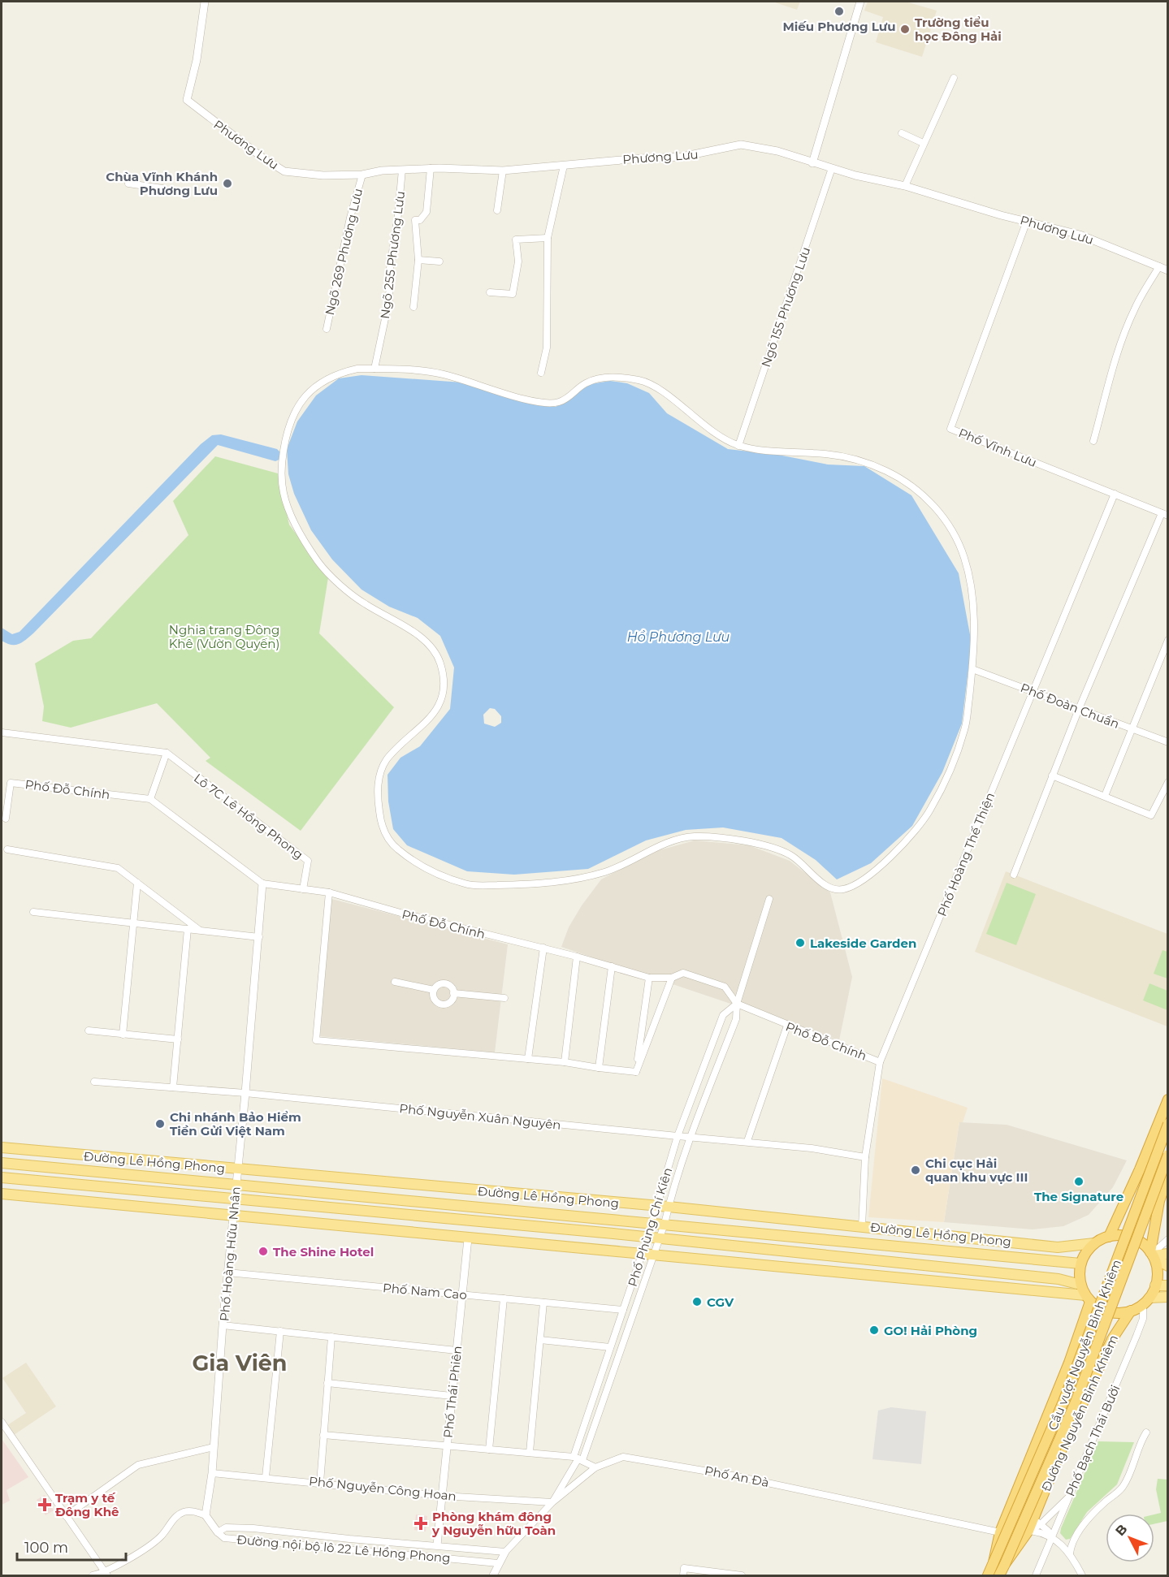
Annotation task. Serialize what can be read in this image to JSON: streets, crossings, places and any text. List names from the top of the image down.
{
  "streets": {
    "highway": ["Cầu vượt Nguyễn Bỉnh Khiêm", "Đường Nguyễn Bỉnh Khiêm"],
    "main road": ["Đường Lê Hồng Phong"],
    "street": [
      "Phương Lưu",
      "Ngõ 269 Phương Lưu",
      "Ngõ 255 Phương Lưu",
      "Ngõ 155 Phương Lưu",
      "Phố Vĩnh Lưu",
      "Phố Đoàn Chuẩn",
      "Phố Đỗ Chính",
      "Lô 7C Lê Hồng Phong",
      "Phố Hoàng Thế Thiện",
      "Phố Nguyễn Xuân Nguyên",
      "Phố Phùng Chí Kiên",
      "Phố Hoàng Hữu Nhân",
      "Phố Nam Cao",
      "Phố Thái Phiên",
      "Phố Bạch Thái Bưởi",
      "Phố An Đà",
      "Phố Nguyễn Công Hoan",
      "Đường nội bộ lô 22 Lê Hồng Phong"
    ]
  },
  "crossings": [
    ["Phương Lưu", "Ngõ 269 Phương Lưu"],
    ["Phương Lưu", "Ngõ 255 Phương Lưu"],
    ["Phương Lưu", "Ngõ 155 Phương Lưu"],
    ["Phương Lưu", "Phố Vĩnh Lưu"],
    ["Phố Vĩnh Lưu", "Phố Hoàng Thế Thiện"],
    ["Phố Đoàn Chuẩn", "Phố Hoàng Thế Thiện"],
    ["Phố Đỗ Chính", "Lô 7C Lê Hồng Phong"],
    ["Phố Đỗ Chính", "Phố Hoàng Thế Thiện"],
    ["Phố Đỗ Chính", "Phố Phùng Chí Kiên"],
    ["Phố Đỗ Chính", "Phố Hoàng Hữu Nhân"],
    ["Phố Hoàng Thế Thiện", "Phố Nguyễn Xuân Nguyên"],
    ["Phố Hoàng Thế Thiện", "Đường Lê Hồng Phong"],
    ["Phố Nguyễn Xuân Nguyên", "Phố Phùng Chí Kiên"],
    ["Phố Nguyễn Xuân Nguyên", "Phố Hoàng Hữu Nhân"],
    ["Đường Lê Hồng Phong", "Phố Phùng Chí Kiên"],
    ["Đường Lê Hồng Phong", "Phố Hoàng Hữu Nhân"],
    ["Đường Lê Hồng Phong", "Đường Nguyễn Bỉnh Khiêm"],
    ["Đường Lê Hồng Phong", "Phố Bạch Thái Bưởi"],
    ["Phố Phùng Chí Kiên", "Phố Nam Cao"],
    ["Phố Hoàng Hữu Nhân", "Phố Nam Cao"],
    ["Phố Hoàng Hữu Nhân", "Phố Nguyễn Công Hoan"],
    ["Phố Nam Cao", "Phố Thái Phiên"],
    ["Cầu vượt Nguyễn Bỉnh Khiêm", "Đường Nguyễn Bỉnh Khiêm"],
    ["Phố Thái Phiên", "Phố Nguyễn Công Hoan"],
    ["Phố Thái Phiên", "Đường nội bộ lô 22 Lê Hồng Phong"],
    ["Đường Nguyễn Bỉnh Khiêm", "Phố Bạch Thái Bưởi"],
    ["Phố An Đà", "Phố Nguyễn Công Hoan"],
    ["Phố An Đà", "Đường nội bộ lô 22 Lê Hồng Phong"]
  ],
  "districts": ["Gia Viên"],
  "water": ["Hồ Phương Lưu"],
  "parks": ["Nghia trang Đông Khê (Vườn Quyến)"],
  "places": {
    "other": [
      "Miếu Phương Lưu",
      "Trường tiểu học Đông Hải",
      "Chùa Vĩnh Khánh Phương Lưu",
      "Lakeside Garden",
      "Chi nhánh Bảo Hiểm Tiền Gửi Việt Nam",
      "Chi cục Hải quan khu vực III",
      "The Signature",
      "The Shine Hotel",
      "CGV",
      "GO! Hải Phòng"
    ],
    "health": ["Trạm y tế Đông Khê", "Phòng khám đông y Nguyễn hữu Toàn"]
  },
  "scale_bar": "100 m",
  "north": "top left"
}
